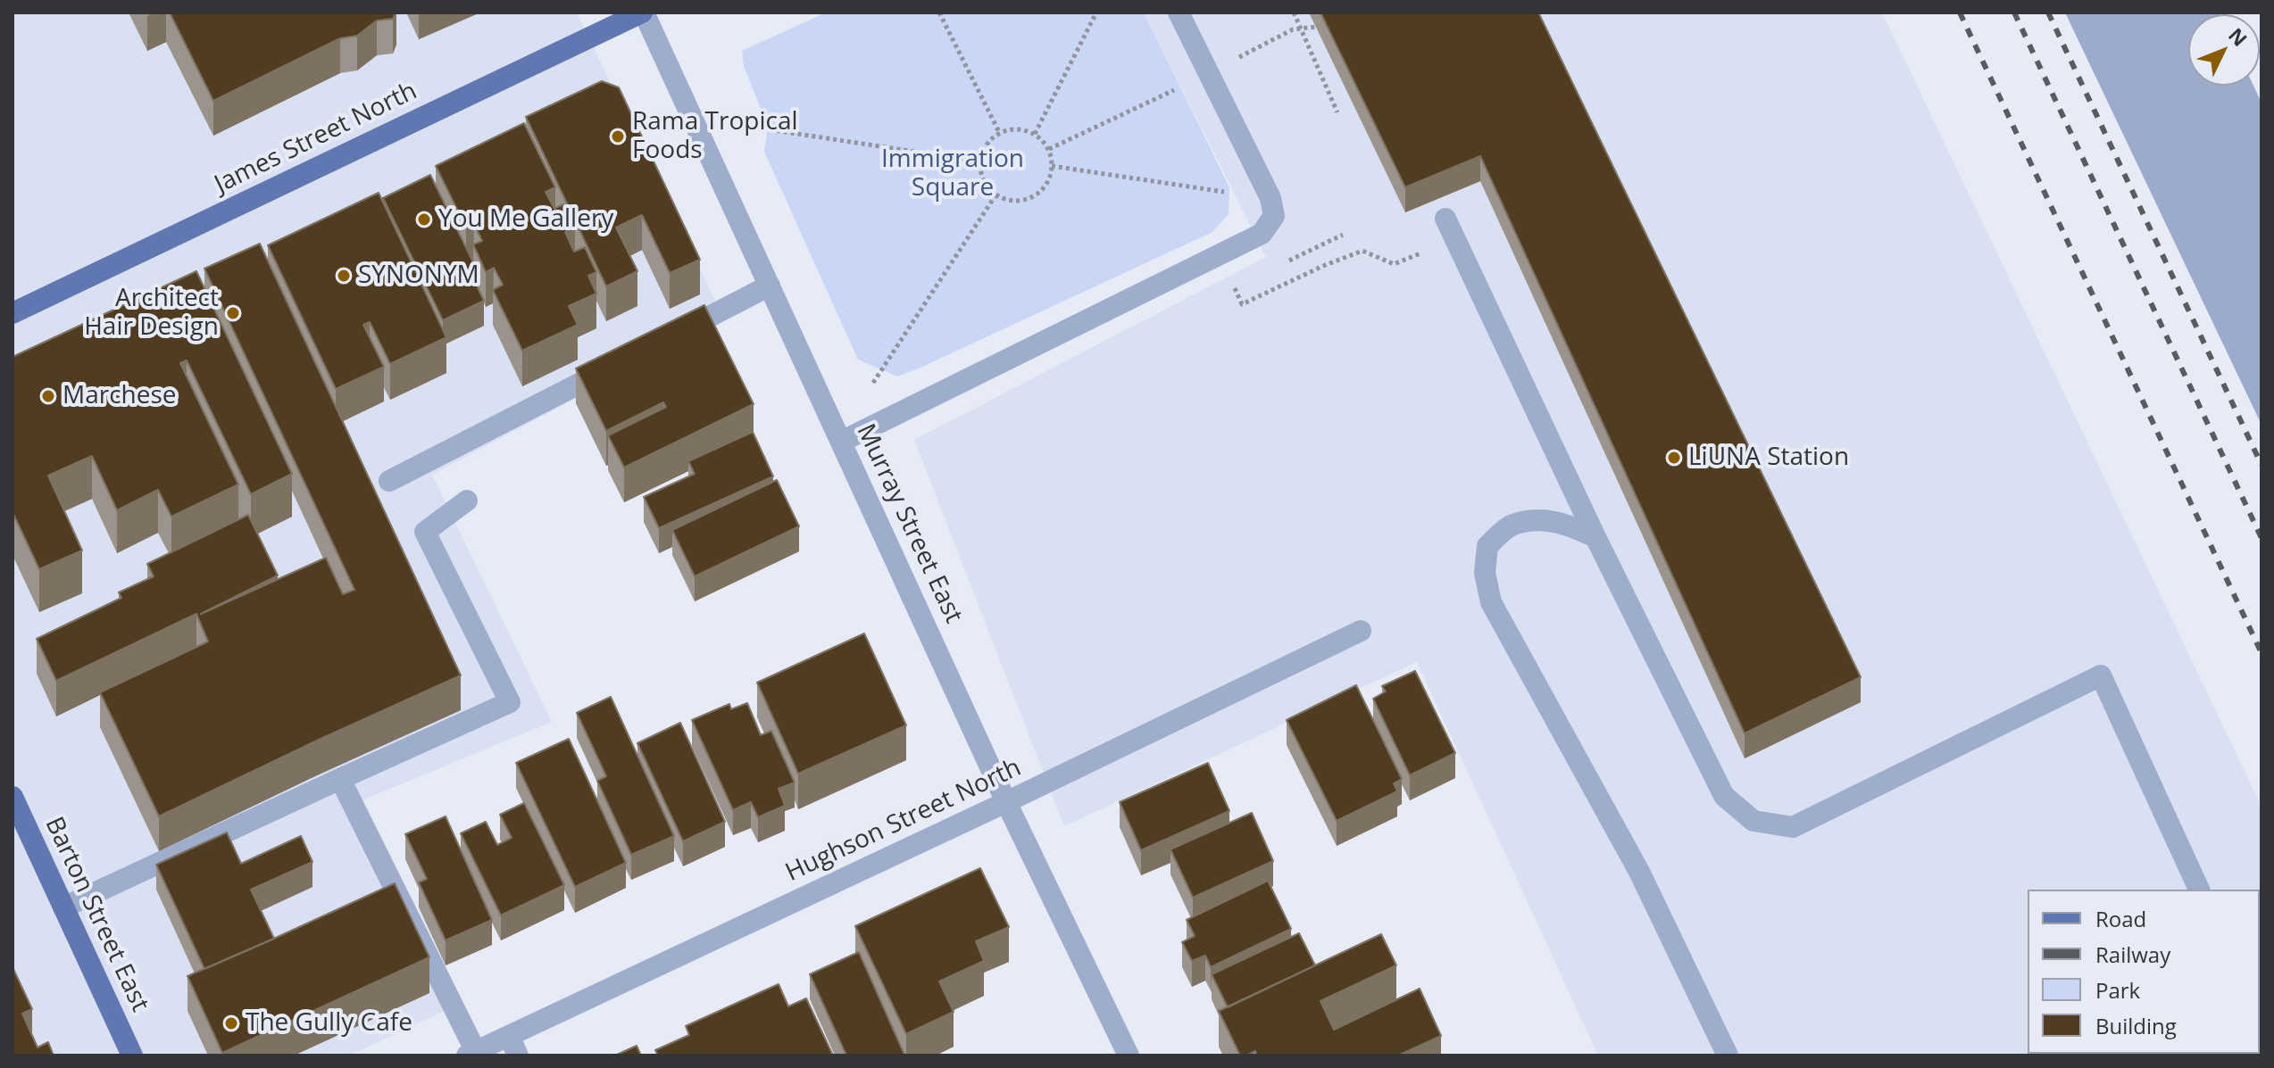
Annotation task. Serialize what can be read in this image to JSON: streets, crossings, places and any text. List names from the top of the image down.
{
  "streets": {
    "main road": ["James Street North", "Barton Street East"],
    "street": ["Murray Street East", "Hughson Street North"]
  },
  "crossings": [
    ["James Street North", "Murray Street East"],
    ["Murray Street East", "Hughson Street North"]
  ],
  "parks": ["Immigration Square"],
  "places": [
    "Rama Tropical Foods",
    "You Me Gallery",
    "SYNONYM",
    "Architect Hair Design",
    "Marchese",
    "LiUNA Station",
    "The Gully Cafe"
  ],
  "legend": [
    "Road",
    "Railway",
    "Park",
    "Building"
  ],
  "north": "top right"
}
